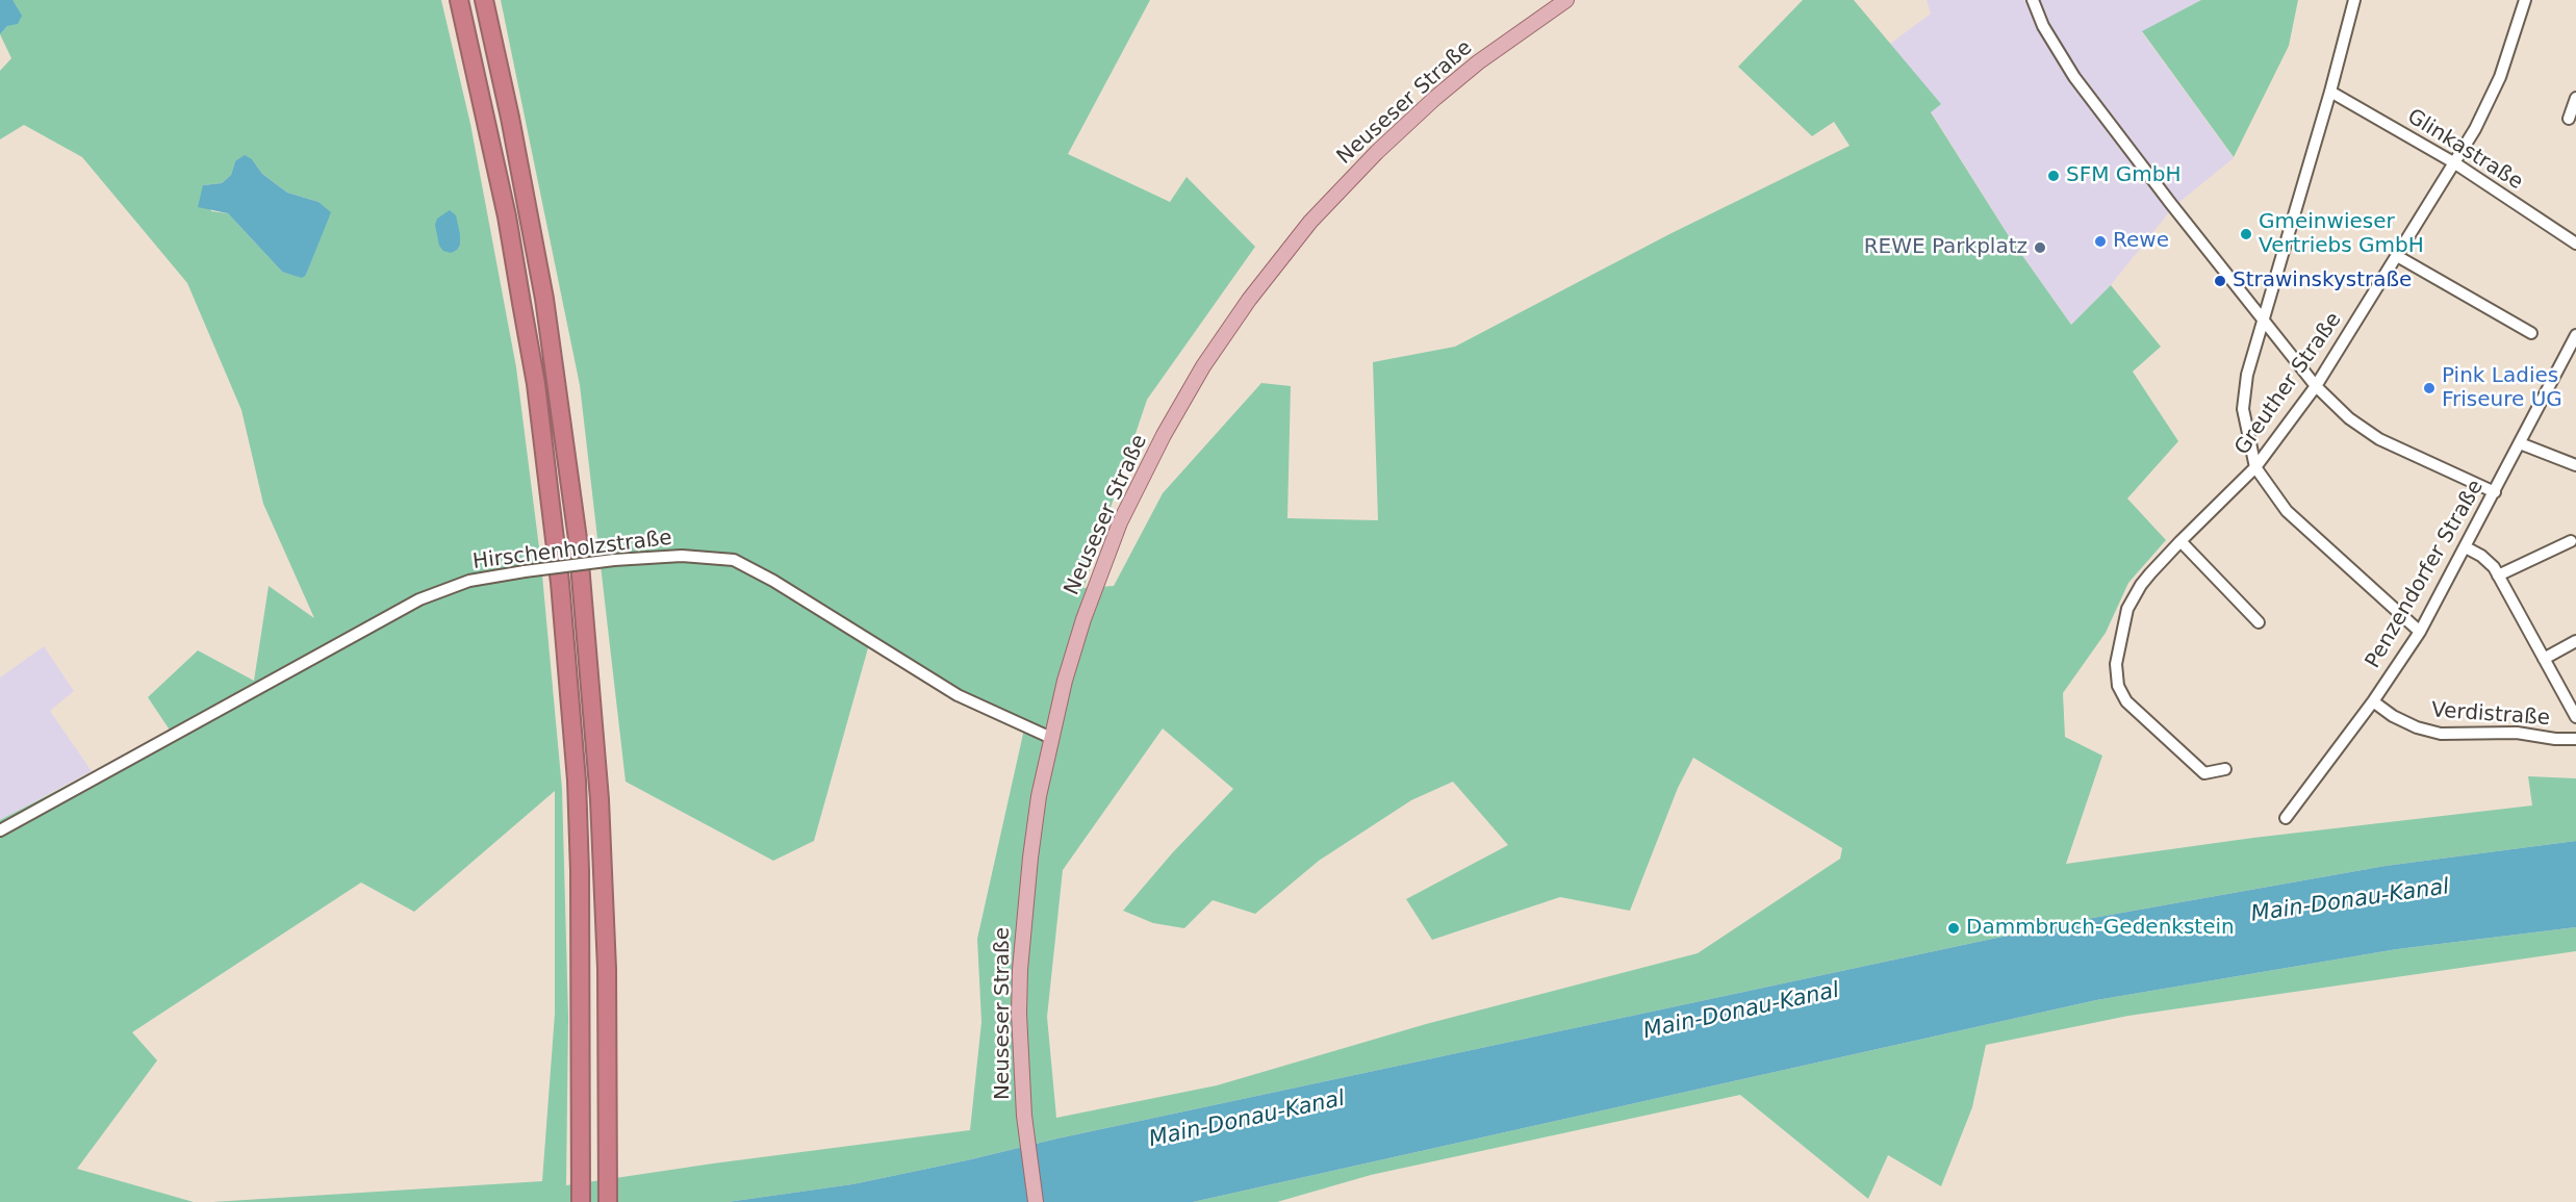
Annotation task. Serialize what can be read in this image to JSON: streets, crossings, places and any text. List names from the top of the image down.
{
  "streets": {
    "main road": ["Neuseser Straße"],
    "street": [
      "Glinkastraße",
      "Greuther Straße",
      "Hirschenholzstraße",
      "Penzendorfer Straße",
      "Verdistraße"
    ]
  },
  "crossings": [
    ["Neuseser Straße", "Hirschenholzstraße"],
    ["Glinkastraße", "Greuther Straße"],
    ["Penzendorfer Straße", "Verdistraße"]
  ],
  "water": ["Main-Donau-Kanal"],
  "places": [
    "SFM GmbH",
    "Gmeinwieser Vertriebs GmbH",
    "Rewe",
    "REWE Parkplatz",
    "Strawinskystraße",
    "Pink Ladies Friseure UG",
    "Dammbruch-Gedenkstein"
  ]
}
